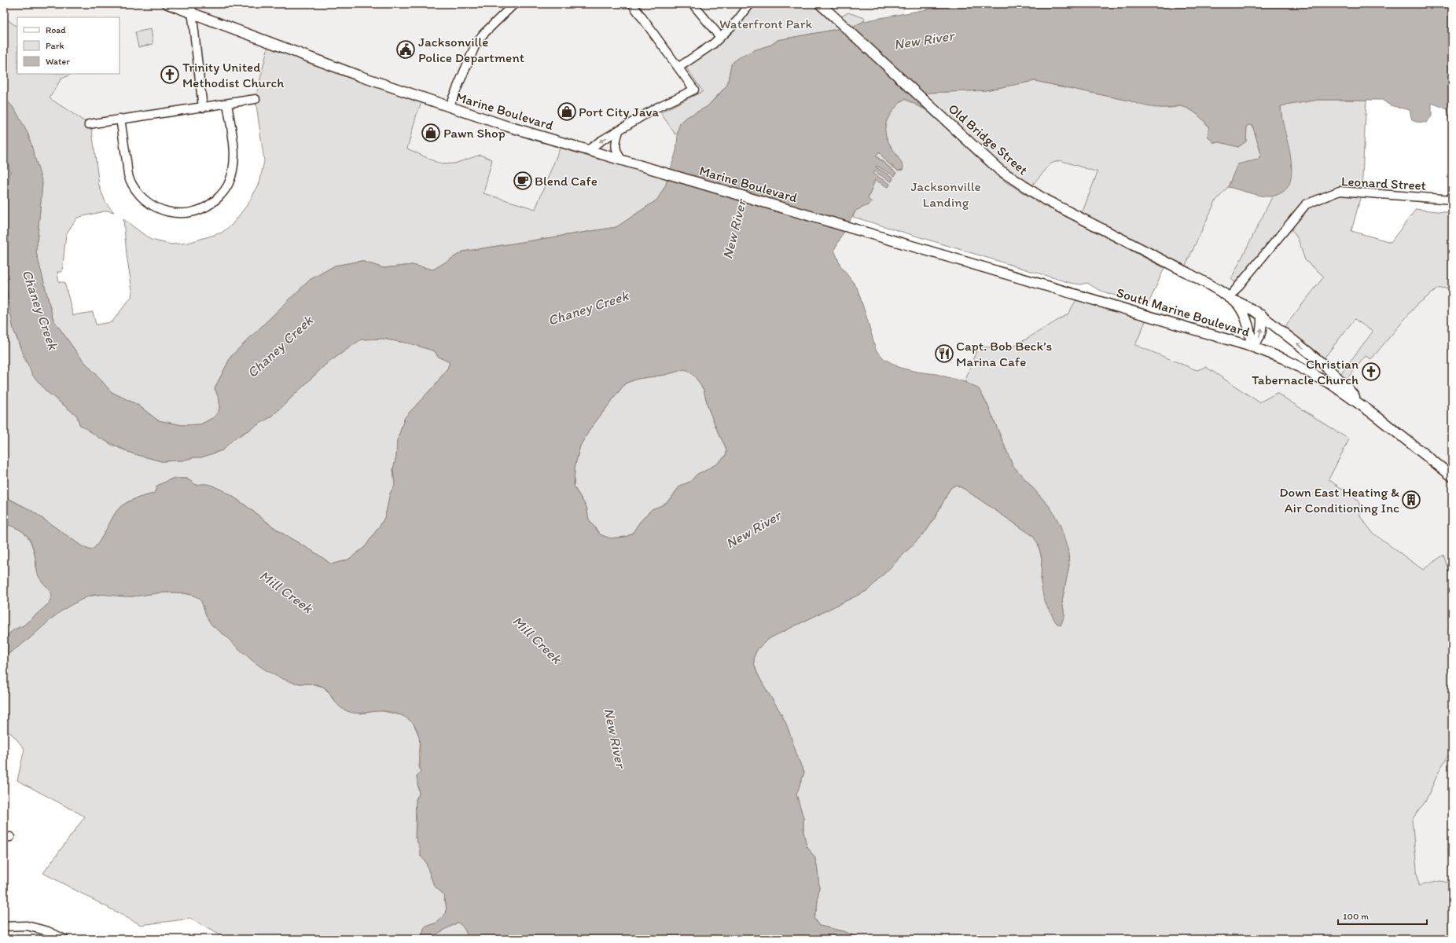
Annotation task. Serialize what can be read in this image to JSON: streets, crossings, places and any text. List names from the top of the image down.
{
  "streets": {
    "main road": ["Marine Boulevard", "Old Bridge Street", "South Marine Boulevard"],
    "street": ["Leonard Street"]
  },
  "crossings": [
    ["Marine Boulevard", "South Marine Boulevard"],
    ["Old Bridge Street", "Leonard Street"],
    ["Old Bridge Street", "South Marine Boulevard"]
  ],
  "water": ["New River", "Chaney Creek", "Mill Creek"],
  "parks": ["Waterfront Park", "Jacksonville Landing"],
  "places": {
    "public building": ["Jacksonville Police Department"],
    "church": ["Trinity United Methodist Church", "Christian Tabernacle Church"],
    "shop": ["Port City Java", "Pawn Shop"],
    "cafe": ["Blend Cafe"],
    "restaurant": ["Capt. Bob Beck’s Marina Cafe"],
    "building": ["Down East Heating & Air Conditioning Inc"]
  },
  "legend": ["Road", "Park", "Water"],
  "scale_bar": "100 m"
}
